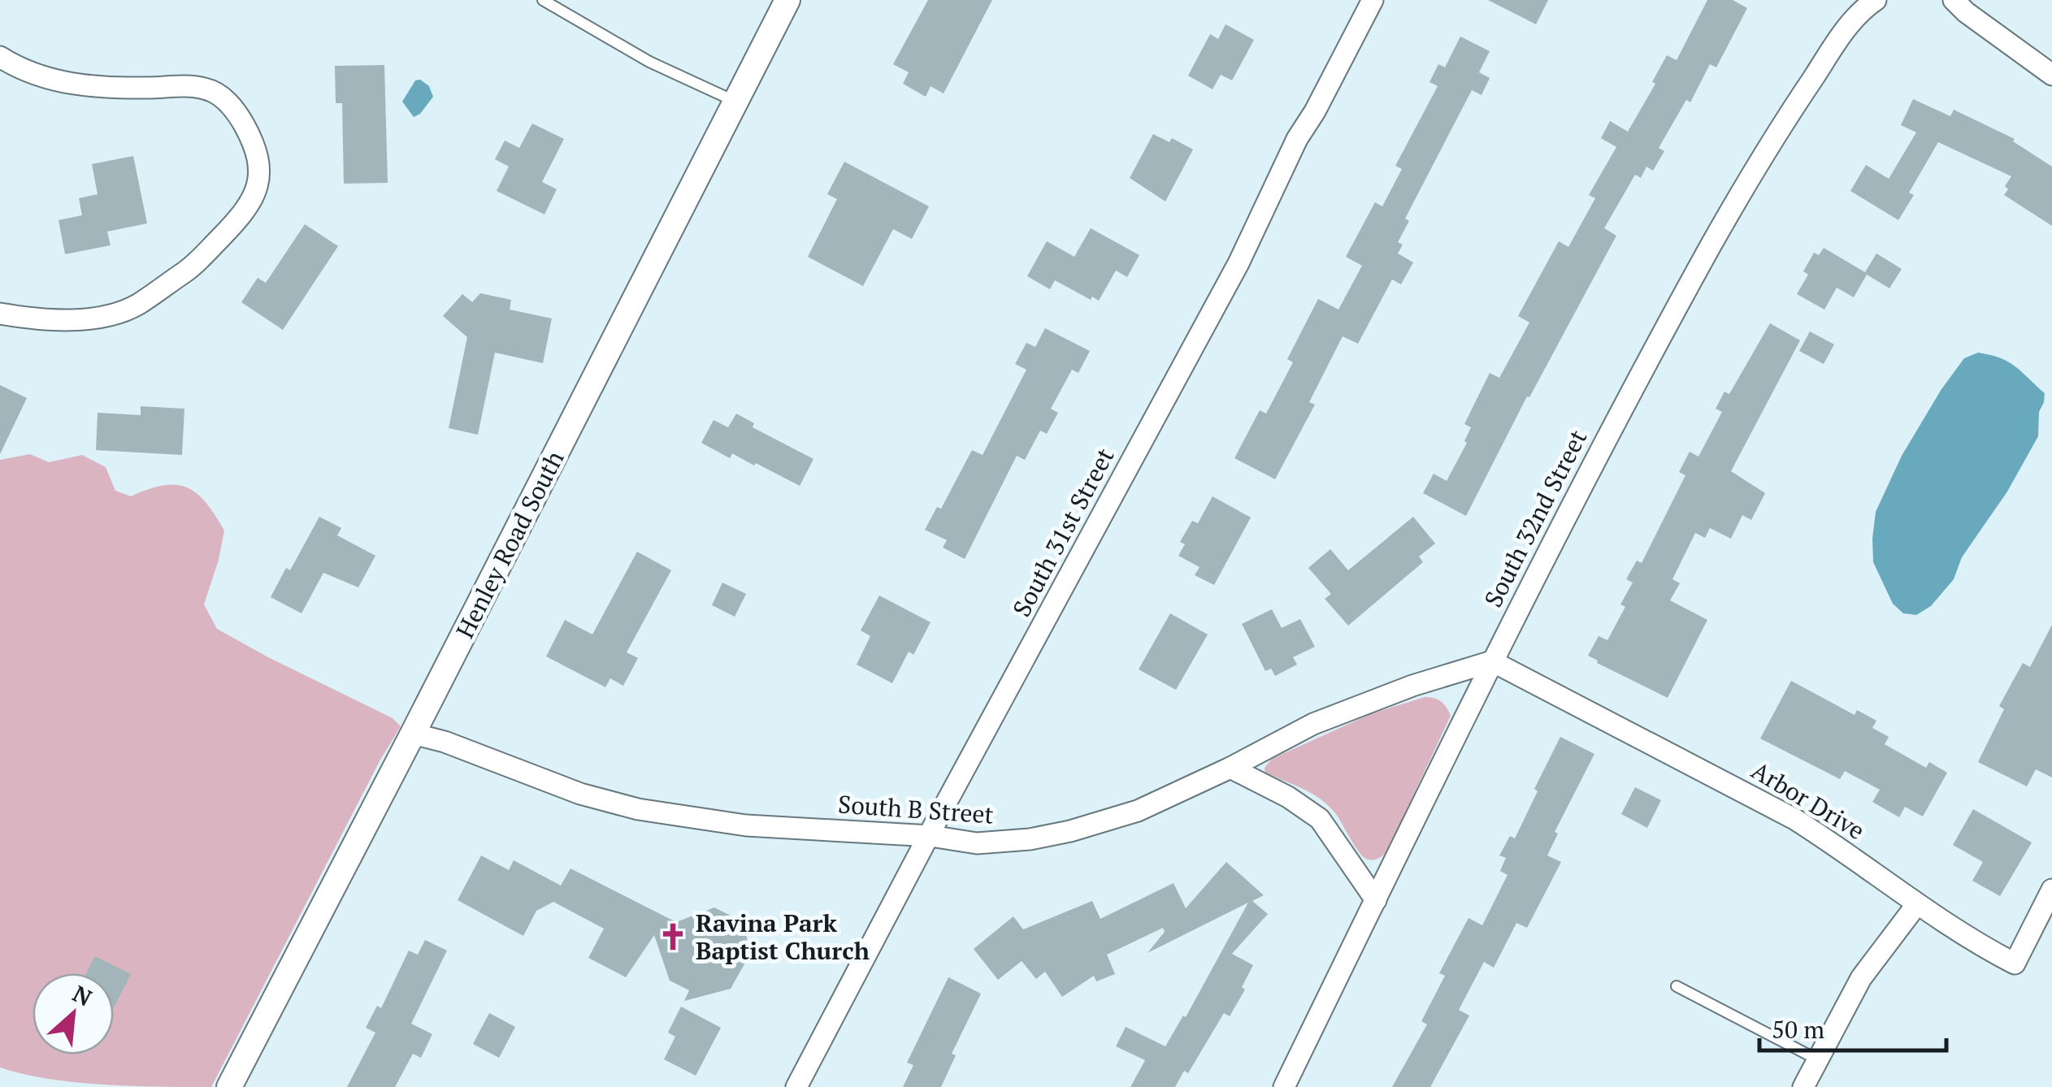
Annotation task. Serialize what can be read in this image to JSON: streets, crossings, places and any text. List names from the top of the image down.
{
  "streets": {
    "street": [
      "South 32nd Street",
      "South 31st Street",
      "Henley Road South",
      "Arbor Drive",
      "South B Street"
    ]
  },
  "crossings": [
    ["South 32nd Street", "Arbor Drive"],
    ["South 32nd Street", "South B Street"],
    ["South 31st Street", "South B Street"],
    ["Henley Road South", "South B Street"],
    ["Arbor Drive", "South B Street"]
  ],
  "places": {
    "church": ["Ravina Park Baptist Church"]
  },
  "scale_bar": "50 m",
  "north": "top right"
}
